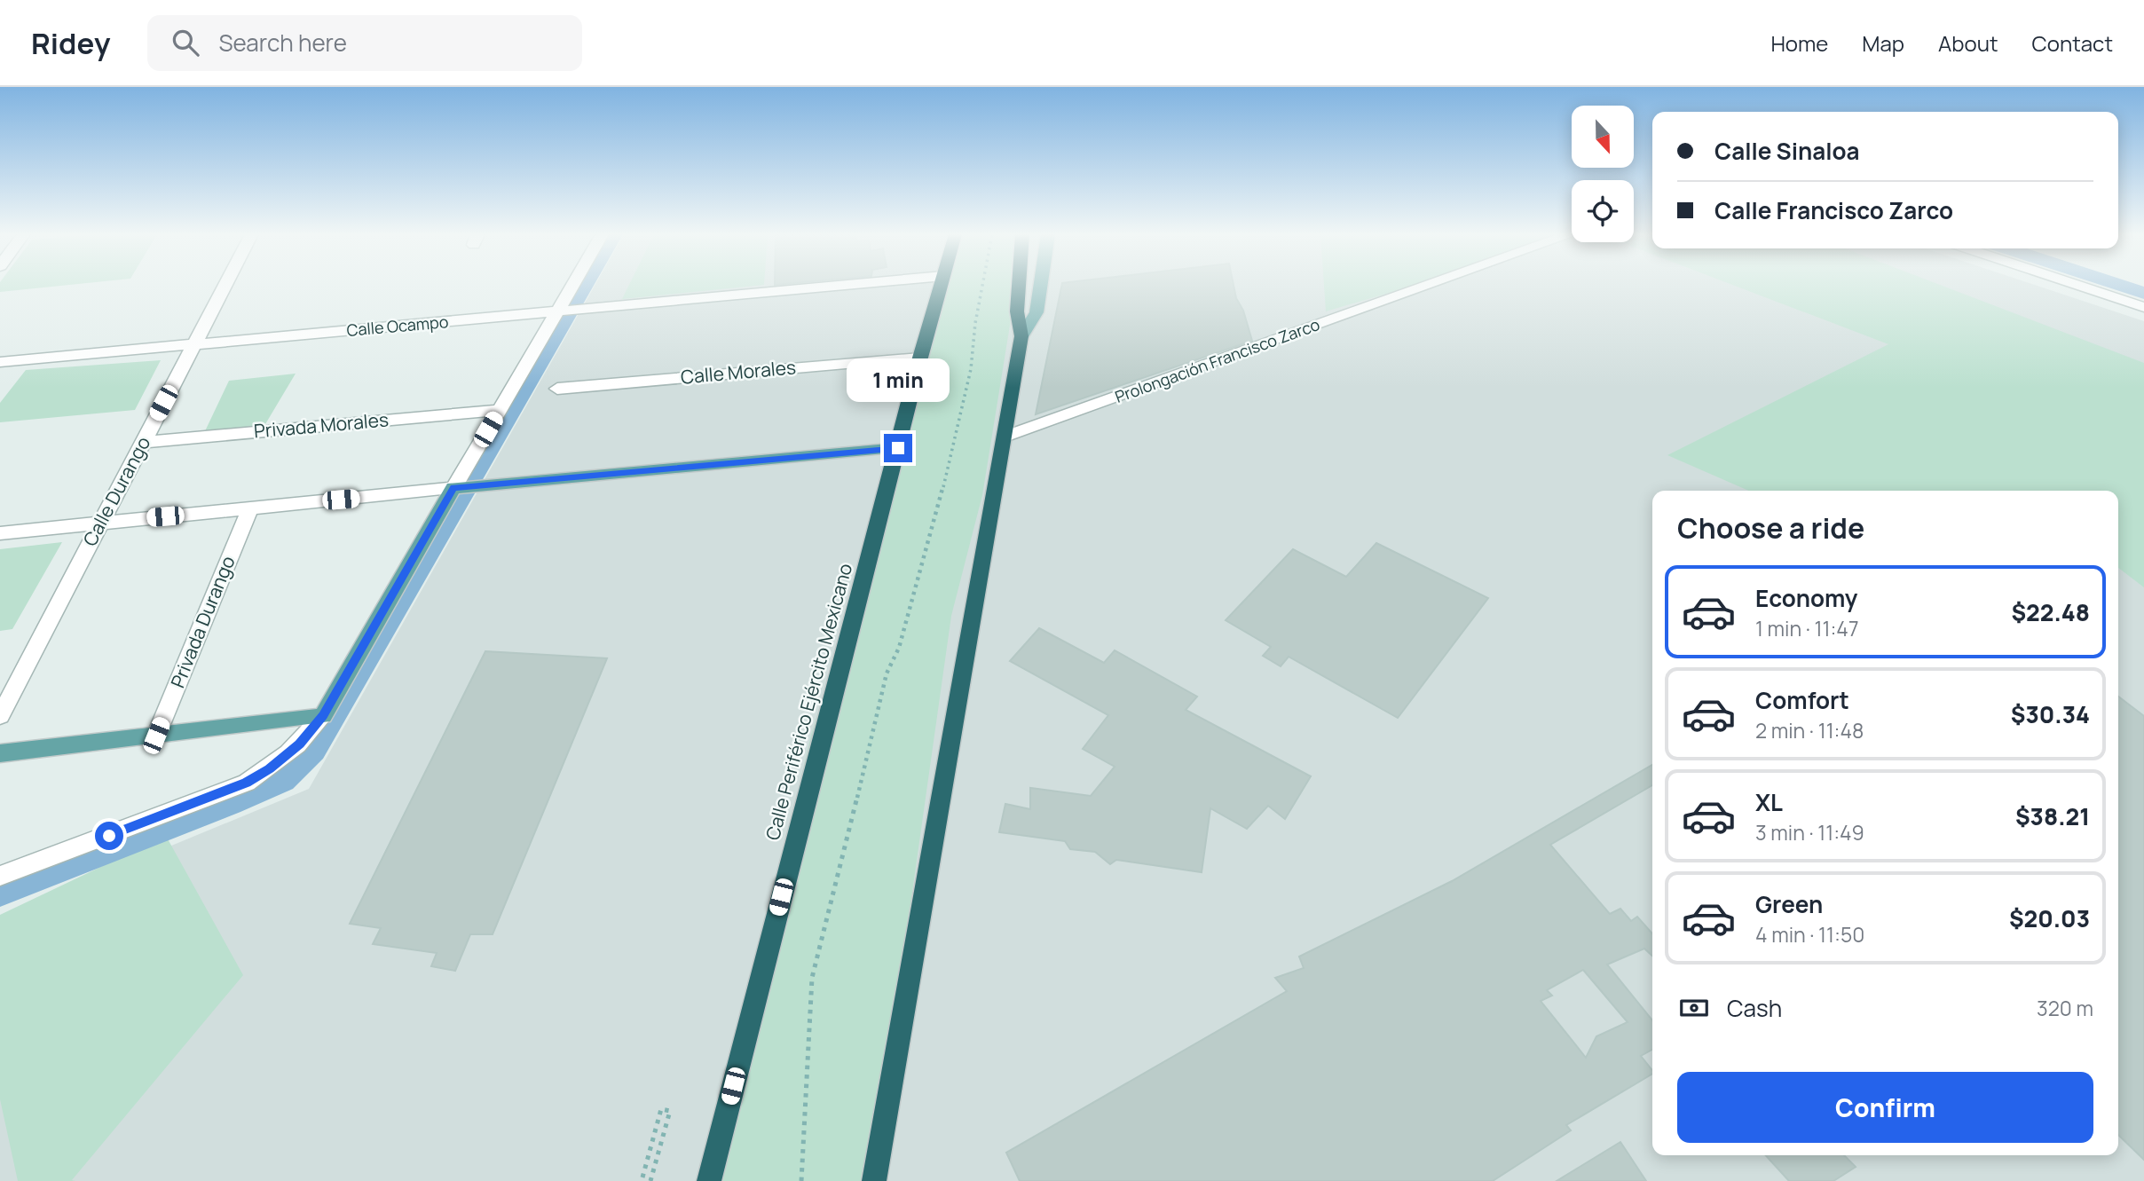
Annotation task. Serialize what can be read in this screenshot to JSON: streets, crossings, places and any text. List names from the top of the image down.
{
  "streets": {
    "highway": ["Calle Periférico Ejército Mexicano"],
    "street": [
      "Calle Ocampo",
      "Prolongación Francisco Zarco",
      "Calle Morales",
      "Privada Morales",
      "Calle Durango",
      "Privada Durango"
    ]
  },
  "crossings": [
    ["Calle Ocampo", "Calle Durango"],
    ["Calle Morales", "Calle Periférico Ejército Mexicano"],
    ["Privada Morales", "Calle Durango"]
  ],
  "north": "bottom",
  "page": {
    "header": "Ridey",
    "search": "Search here",
    "nav": [
      "Home",
      "Map",
      "About",
      "Contact"
    ],
    "banner": ["Calle Sinaloa", "Calle Francisco Zarco"],
    "bubble": "1 min",
    "heading": "Choose a ride",
    "list": [
      {
        "name": "Economy",
        "note": "1 min · 11:47",
        "value": "$22.48"
      },
      {
        "name": "Comfort",
        "note": "2 min · 11:48",
        "value": "$30.34"
      },
      {
        "name": "XL",
        "note": "3 min · 11:49",
        "value": "$38.21"
      },
      {
        "name": "Green",
        "note": "4 min · 11:50",
        "value": "$20.03"
      }
    ],
    "pay": ["Cash", "320 m"],
    "buttons": "Confirm"
  }
}
